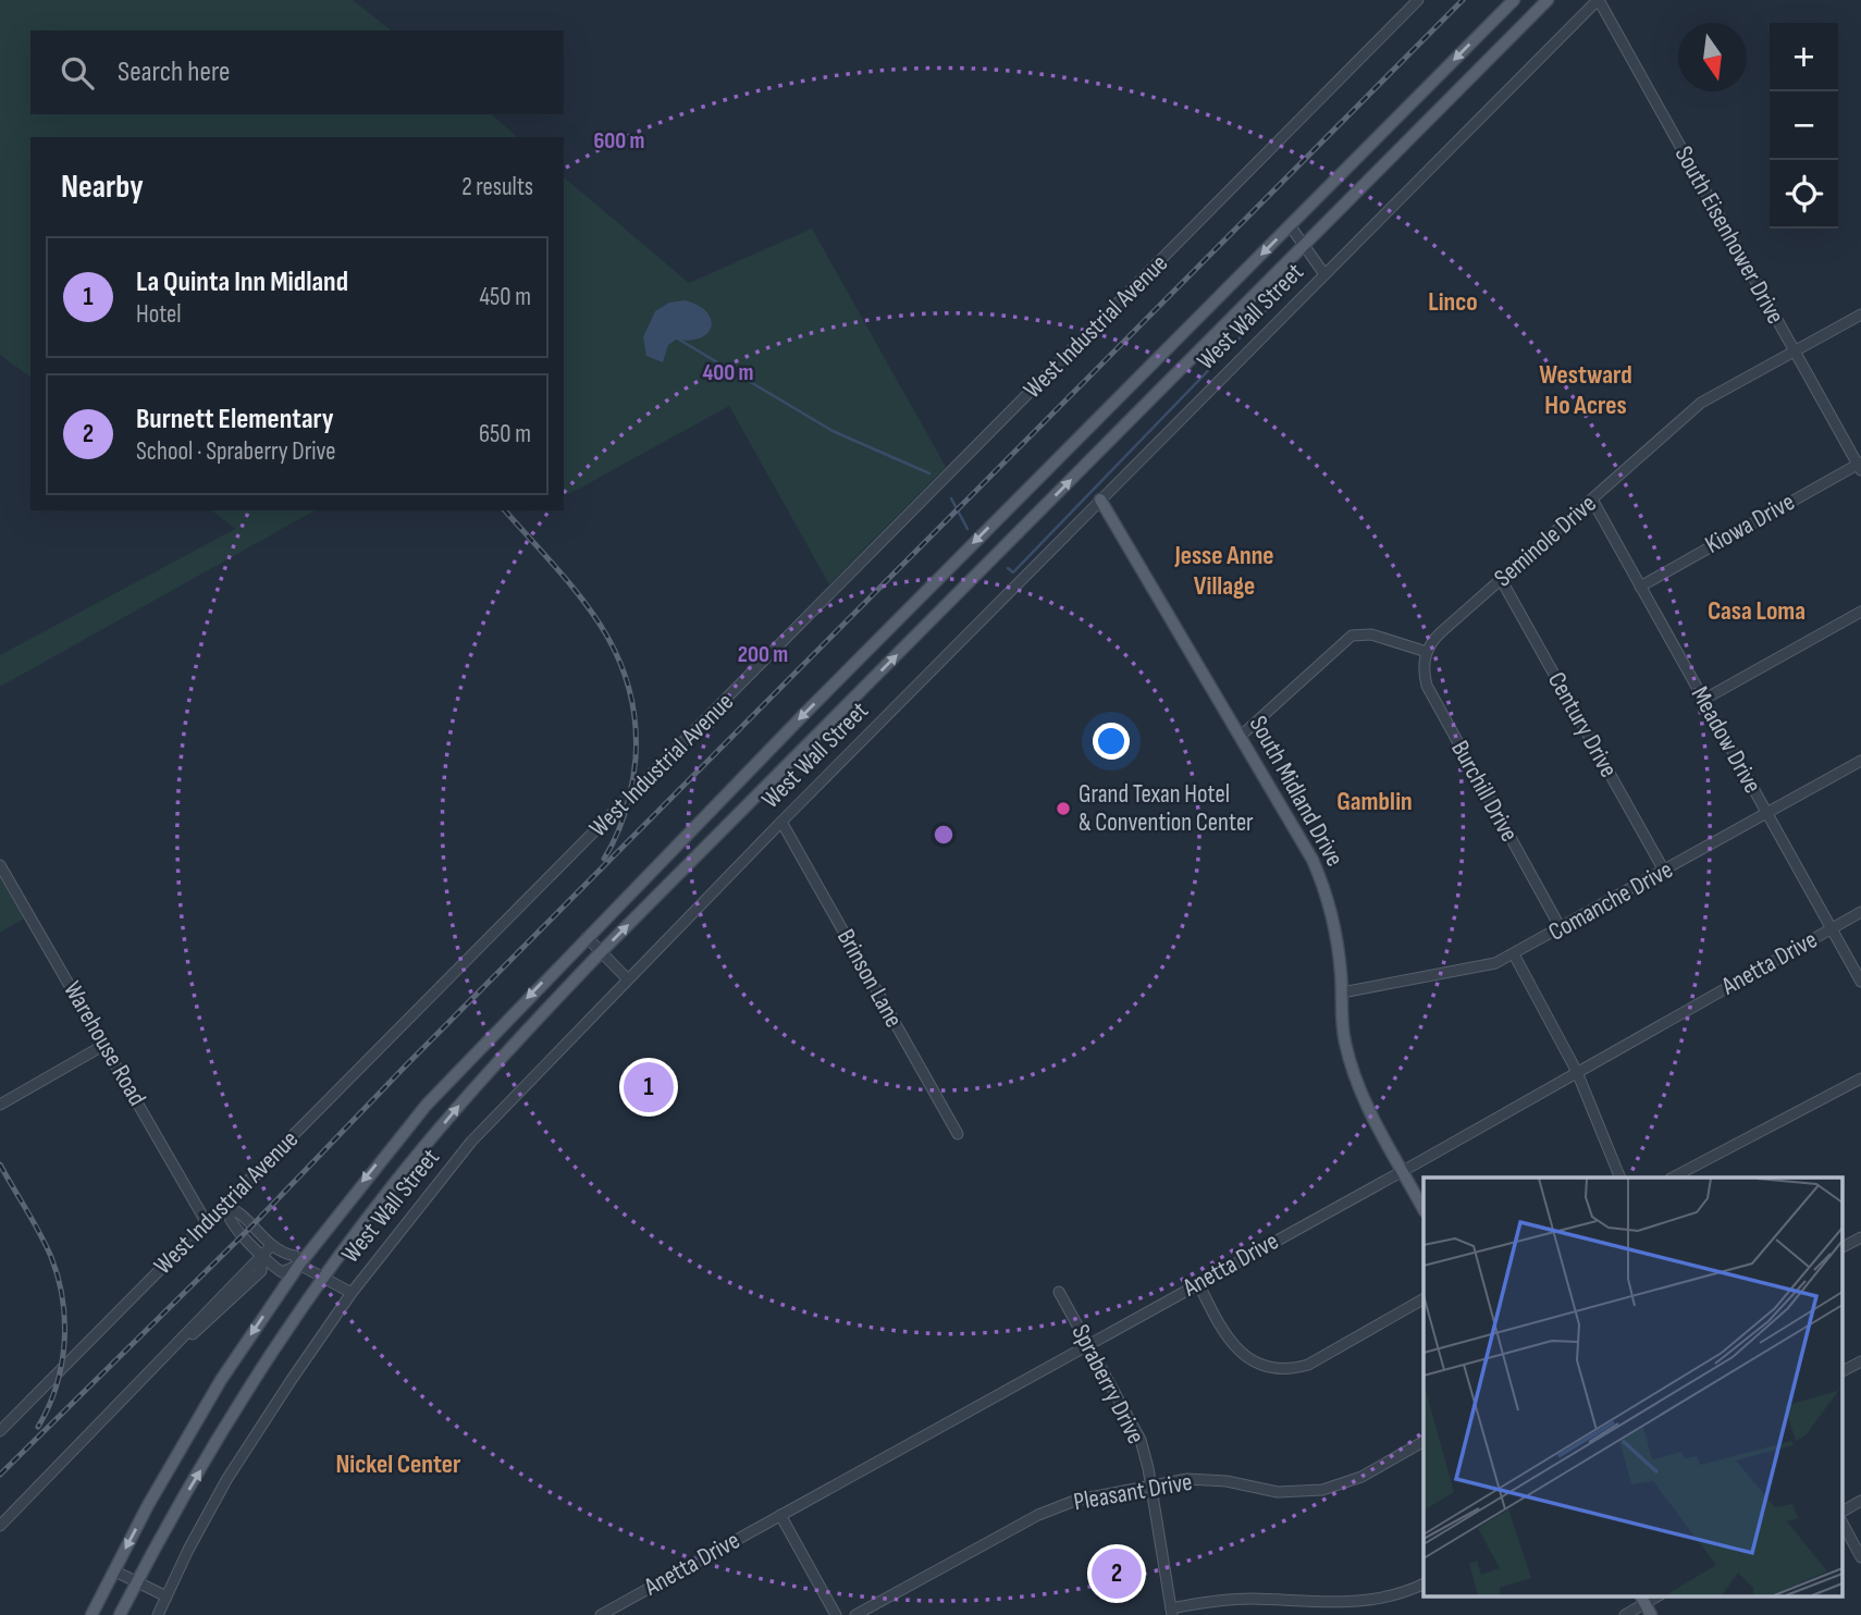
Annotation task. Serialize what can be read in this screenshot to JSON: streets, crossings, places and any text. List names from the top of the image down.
{
  "streets": {
    "main road": ["West Wall Street", "South Midland Drive"],
    "street": [
      "South Eisenhower Drive",
      "West Industrial Avenue",
      "Kiowa Drive",
      "Seminole Drive",
      "Century Drive",
      "Meadow Drive",
      "Burchill Drive",
      "Comanche Drive",
      "Anetta Drive",
      "Brinson Lane",
      "Warehouse Road",
      "Spraberry Drive",
      "Pleasant Drive"
    ]
  },
  "crossings": [
    ["South Eisenhower Drive", "West Wall Street"],
    ["South Eisenhower Drive", "Kiowa Drive"],
    ["South Eisenhower Drive", "Seminole Drive"],
    ["West Wall Street", "South Midland Drive"],
    ["West Wall Street", "Brinson Lane"],
    ["West Industrial Avenue", "Warehouse Road"],
    ["Kiowa Drive", "Meadow Drive"],
    ["Seminole Drive", "Century Drive"],
    ["Seminole Drive", "Meadow Drive"],
    ["Seminole Drive", "Burchill Drive"],
    ["Century Drive", "Comanche Drive"],
    ["Meadow Drive", "Comanche Drive"],
    ["Meadow Drive", "Anetta Drive"],
    ["South Midland Drive", "Comanche Drive"],
    ["South Midland Drive", "Anetta Drive"],
    ["Burchill Drive", "Comanche Drive"],
    ["Anetta Drive", "Spraberry Drive"],
    ["Spraberry Drive", "Pleasant Drive"]
  ],
  "districts": [
    "Linco",
    "Westward Ho Acres",
    "Jesse Anne Village",
    "Casa Loma",
    "Gamblin",
    "Nickel Center"
  ],
  "places": ["Grand Texan Hotel & Convention Center"],
  "north": "bottom",
  "page": {
    "map_buttons": ["+", "−"],
    "search": "Search here",
    "heading": ["Nearby", "2 results"],
    "list": [
      {
        "mark": "1",
        "name": "La Quinta Inn Midland",
        "note": "Hotel",
        "value": "450 m"
      },
      {
        "mark": "2",
        "name": "Burnett Elementary",
        "note": "School · Spraberry Drive",
        "value": "650 m"
      }
    ],
    "pins": ["1", "2"]
  },
  "rings": ["600 m", "400 m", "200 m"]
}
